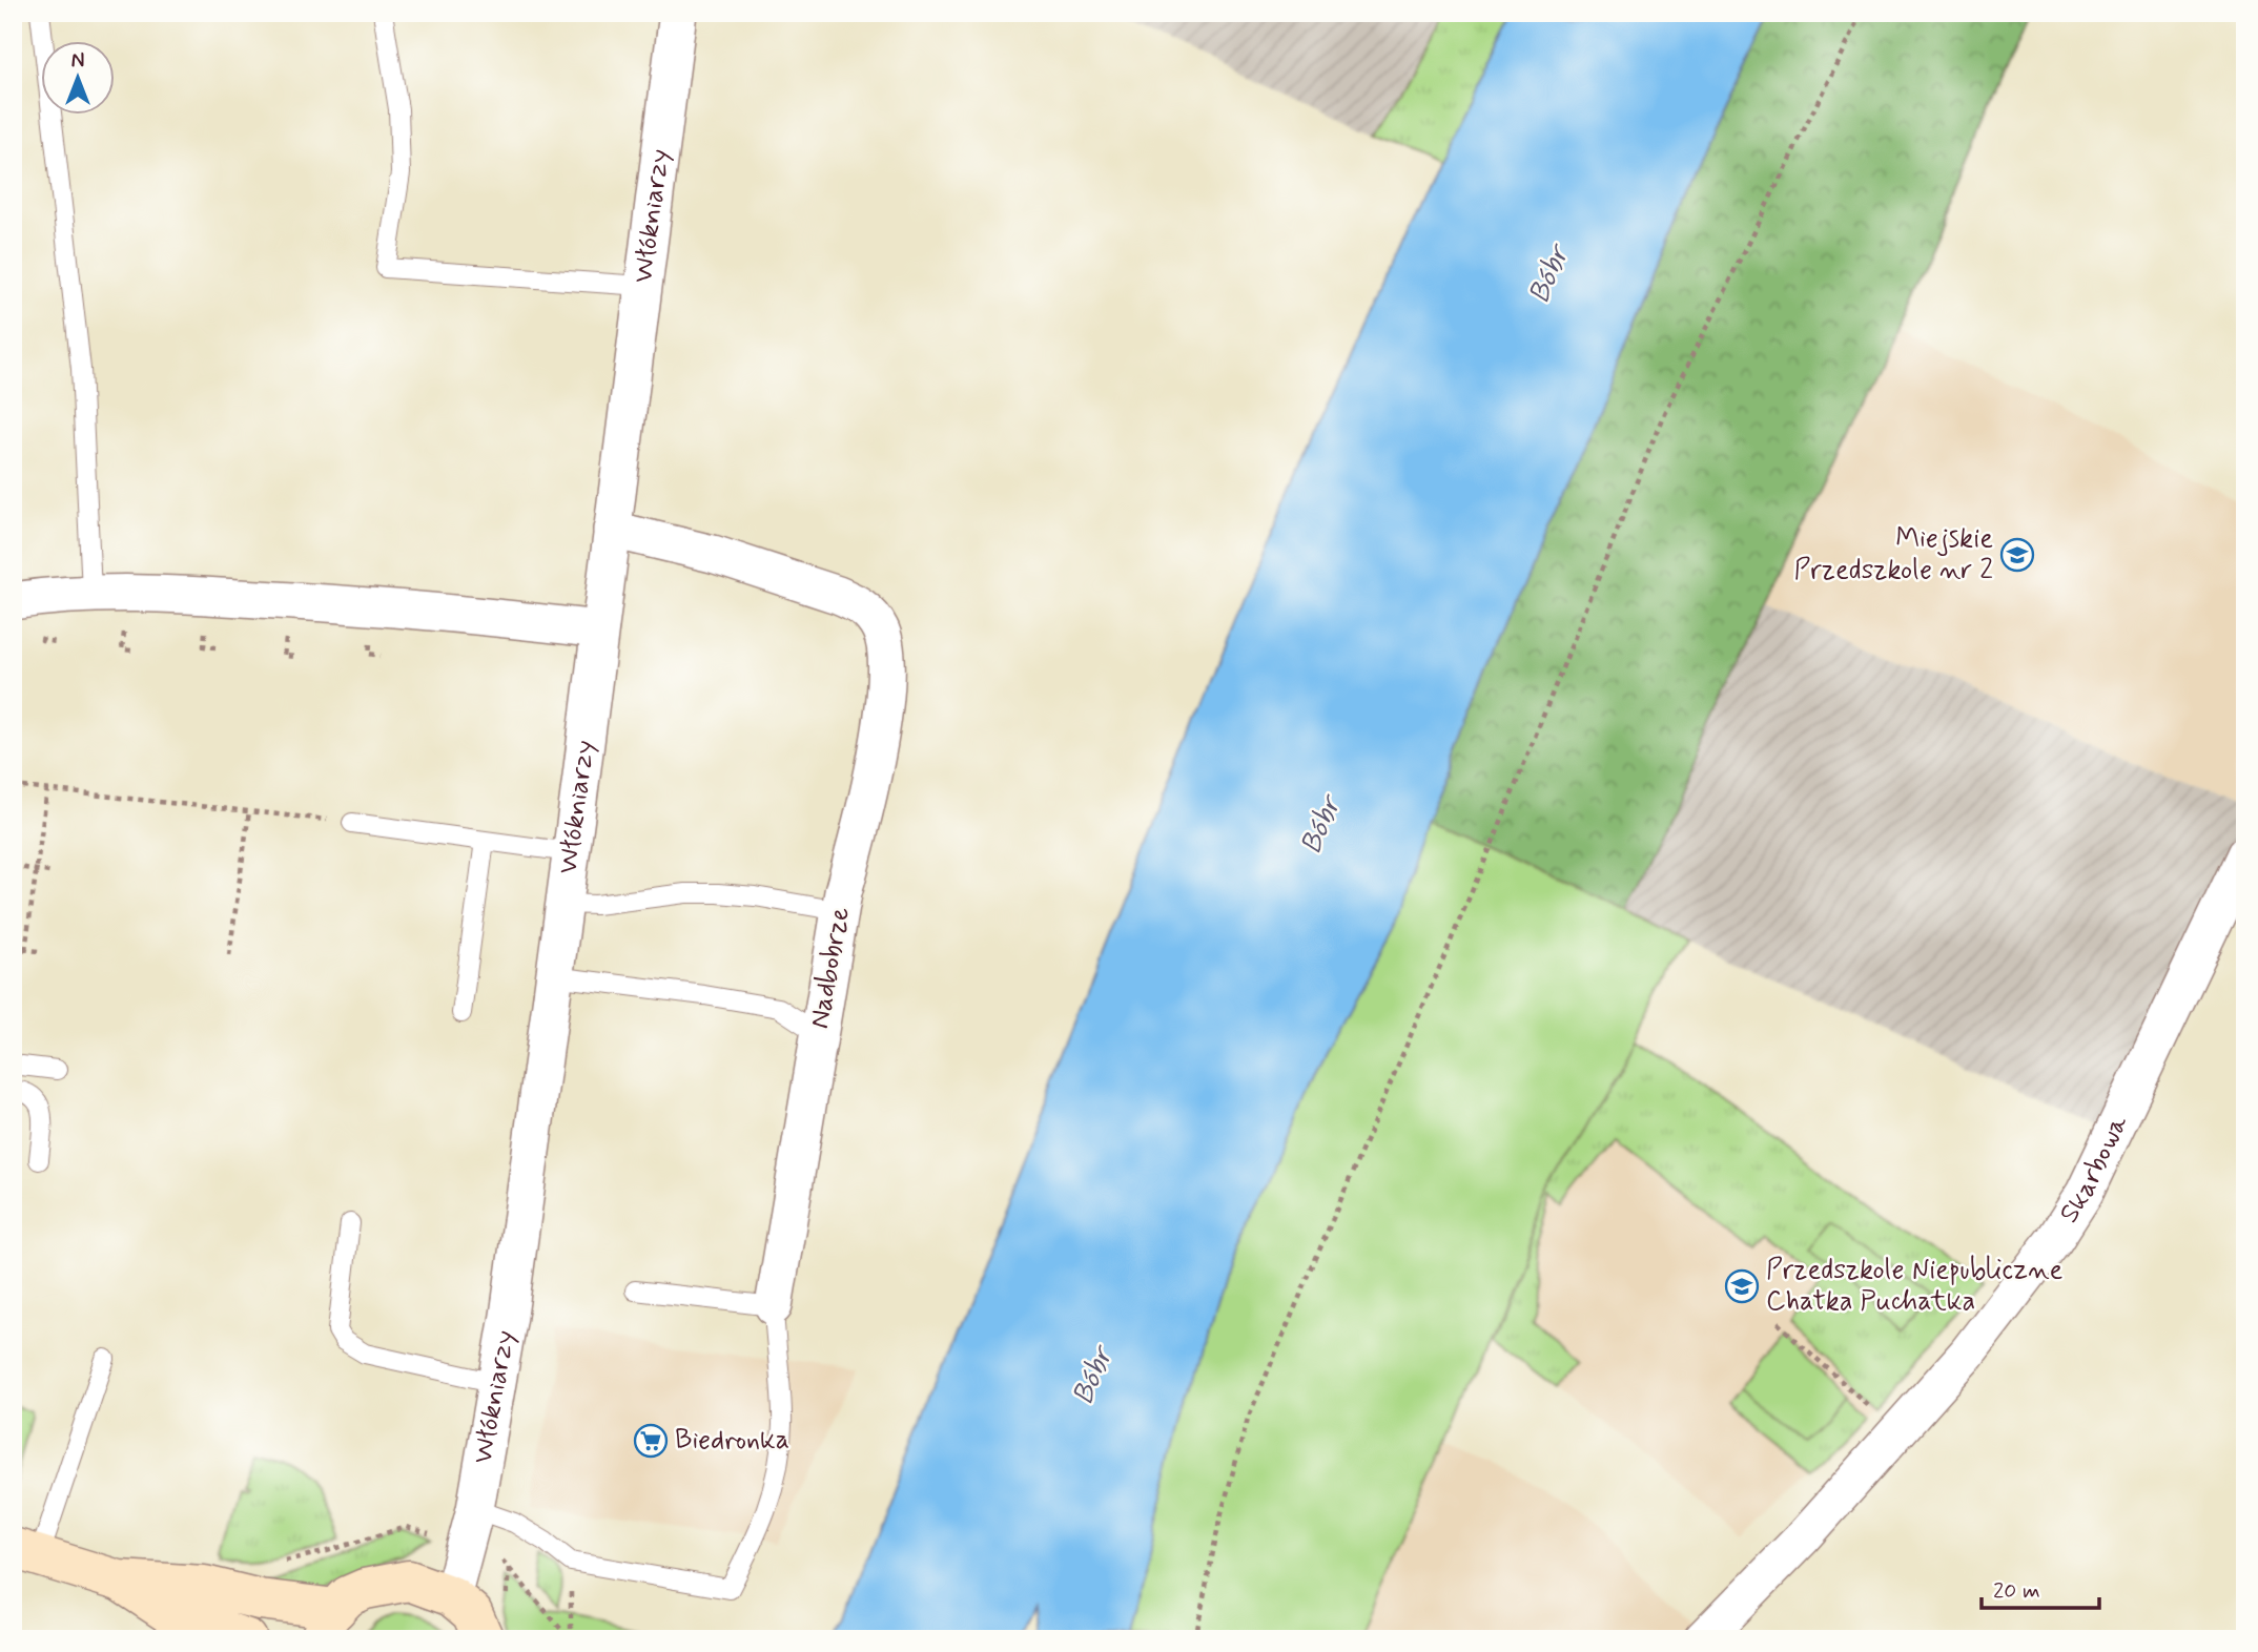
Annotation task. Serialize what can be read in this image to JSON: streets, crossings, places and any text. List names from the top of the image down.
{
  "streets": {
    "street": ["Włókniarzy", "Nadbobrze", "Skarbowa"]
  },
  "crossings": [
    ["Włókniarzy", "Nadbobrze"]
  ],
  "water": ["Bóbr"],
  "places": {
    "school or university": ["Miejskie Przedszkole nr 2", "Przedszkole Niepubliczne Chatka Puchatka"],
    "supermarket": ["Biedronka"]
  },
  "scale_bar": "20 m",
  "north": "top"
}
